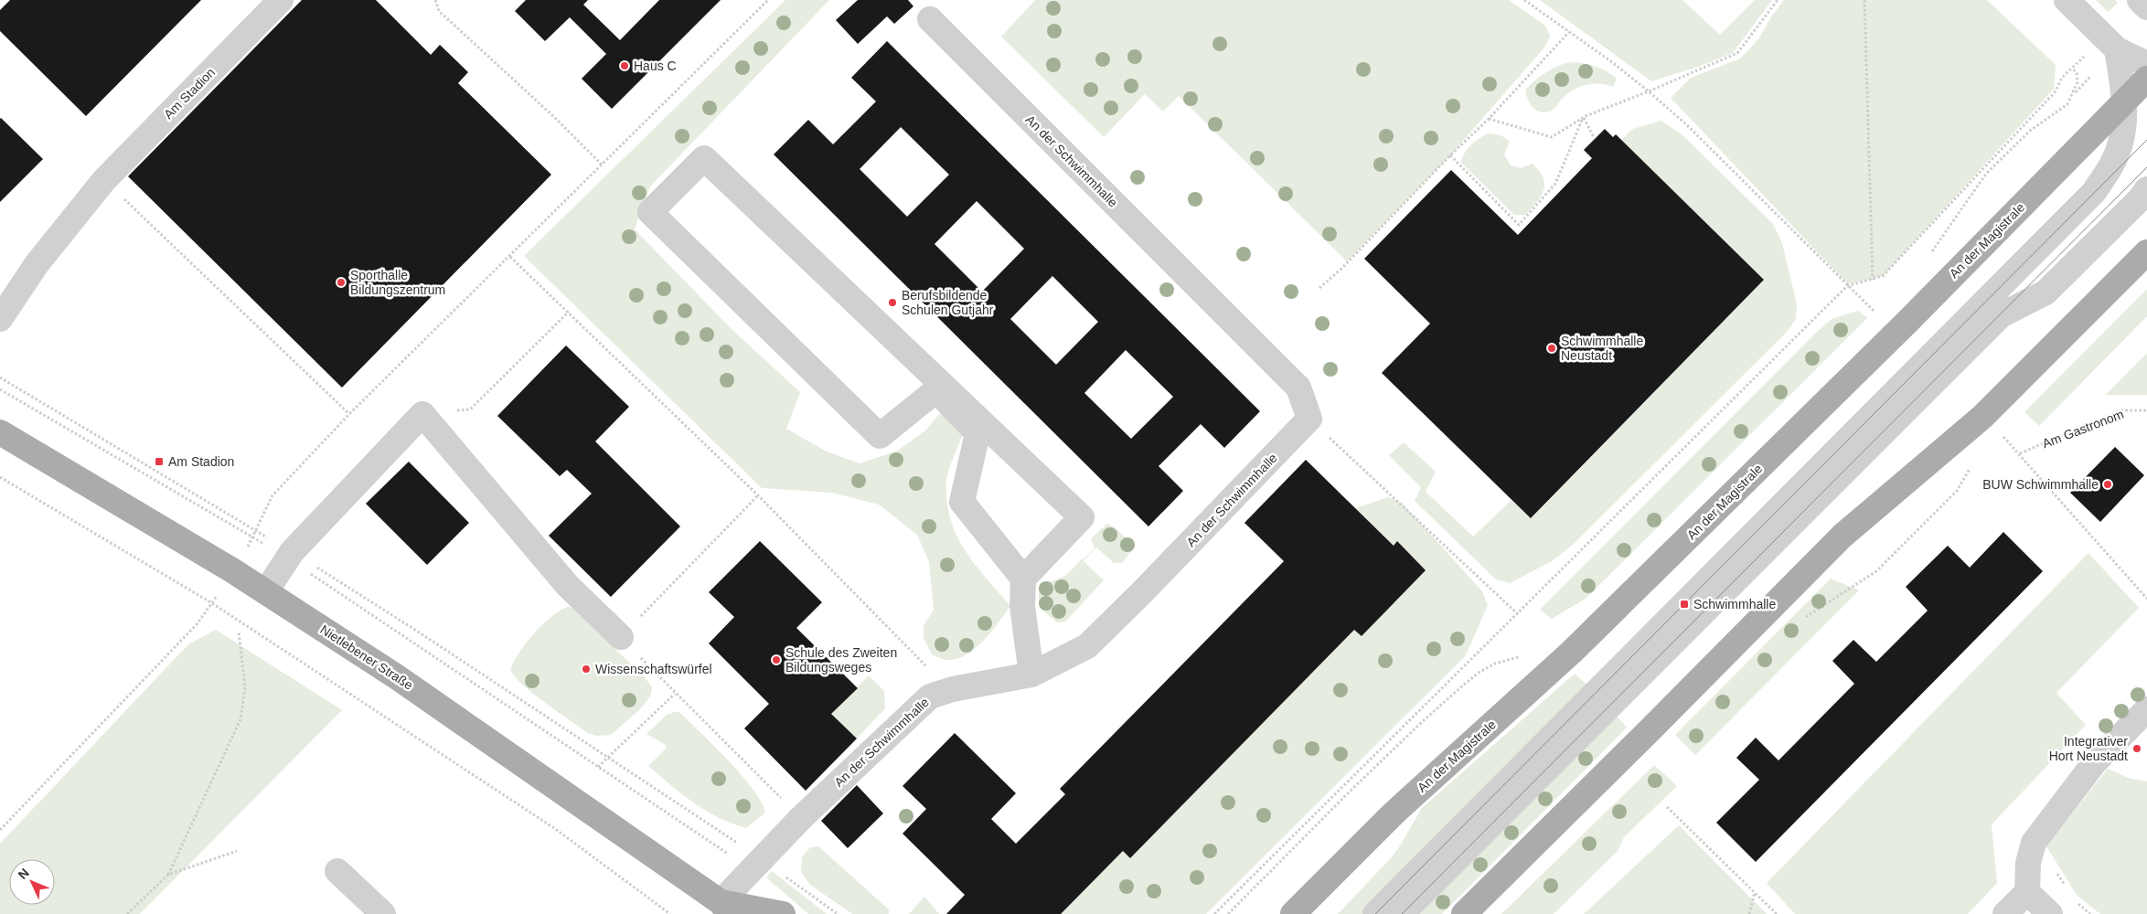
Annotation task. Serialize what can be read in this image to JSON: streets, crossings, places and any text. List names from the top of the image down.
{
  "streets": {
    "main road": ["An der Magistrale", "Nietlebener Straße"],
    "street": ["Am Stadion", "An der Schwimmhalle"],
    "path": ["Am Gastronom"]
  },
  "crossings": [
    ["An der Schwimmhalle", "Nietlebener Straße"]
  ],
  "places": {
    "other": [
      "Haus C",
      "Sporthalle Bildungszentrum",
      "Berufsbildende Schulen Gutjahr",
      "Schwimmhalle Neustadt",
      "BUW Schwimmhalle",
      "Schule des Zweiten Bildungsweges",
      "Wissenschaftswürfel",
      "Integrativer Hort Neustadt"
    ],
    "transit": ["Am Stadion", "Schwimmhalle"]
  },
  "north": "top left"
}
